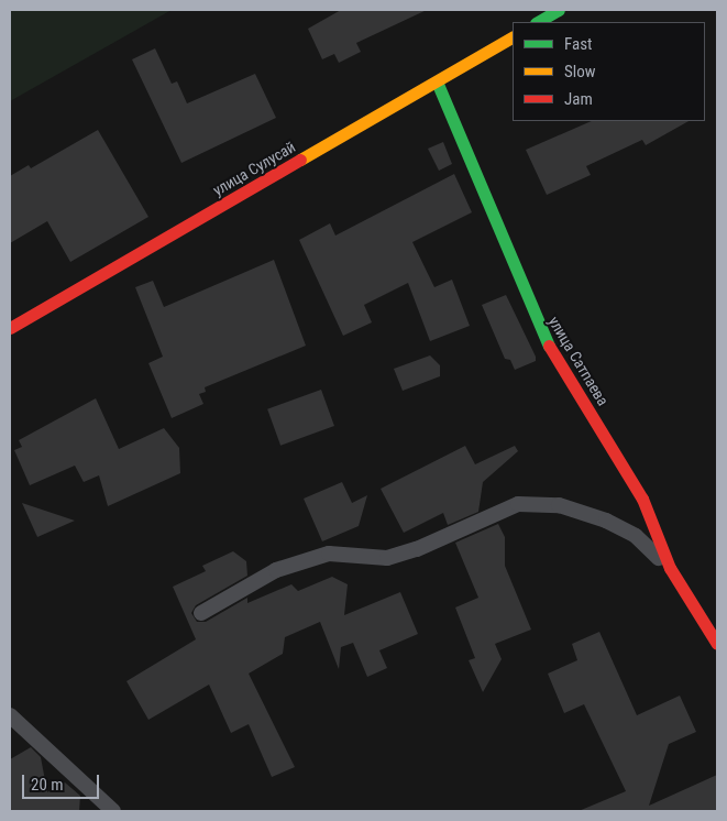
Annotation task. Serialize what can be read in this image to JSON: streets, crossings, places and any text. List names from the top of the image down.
{
  "streets": {
    "street": ["улица Сулусай", "улица Сатпаева"]
  },
  "crossings": [
    ["улица Сулусай", "улица Сатпаева"]
  ],
  "legend": ["Fast", "Slow", "Jam"],
  "scale_bar": "20 m"
}
